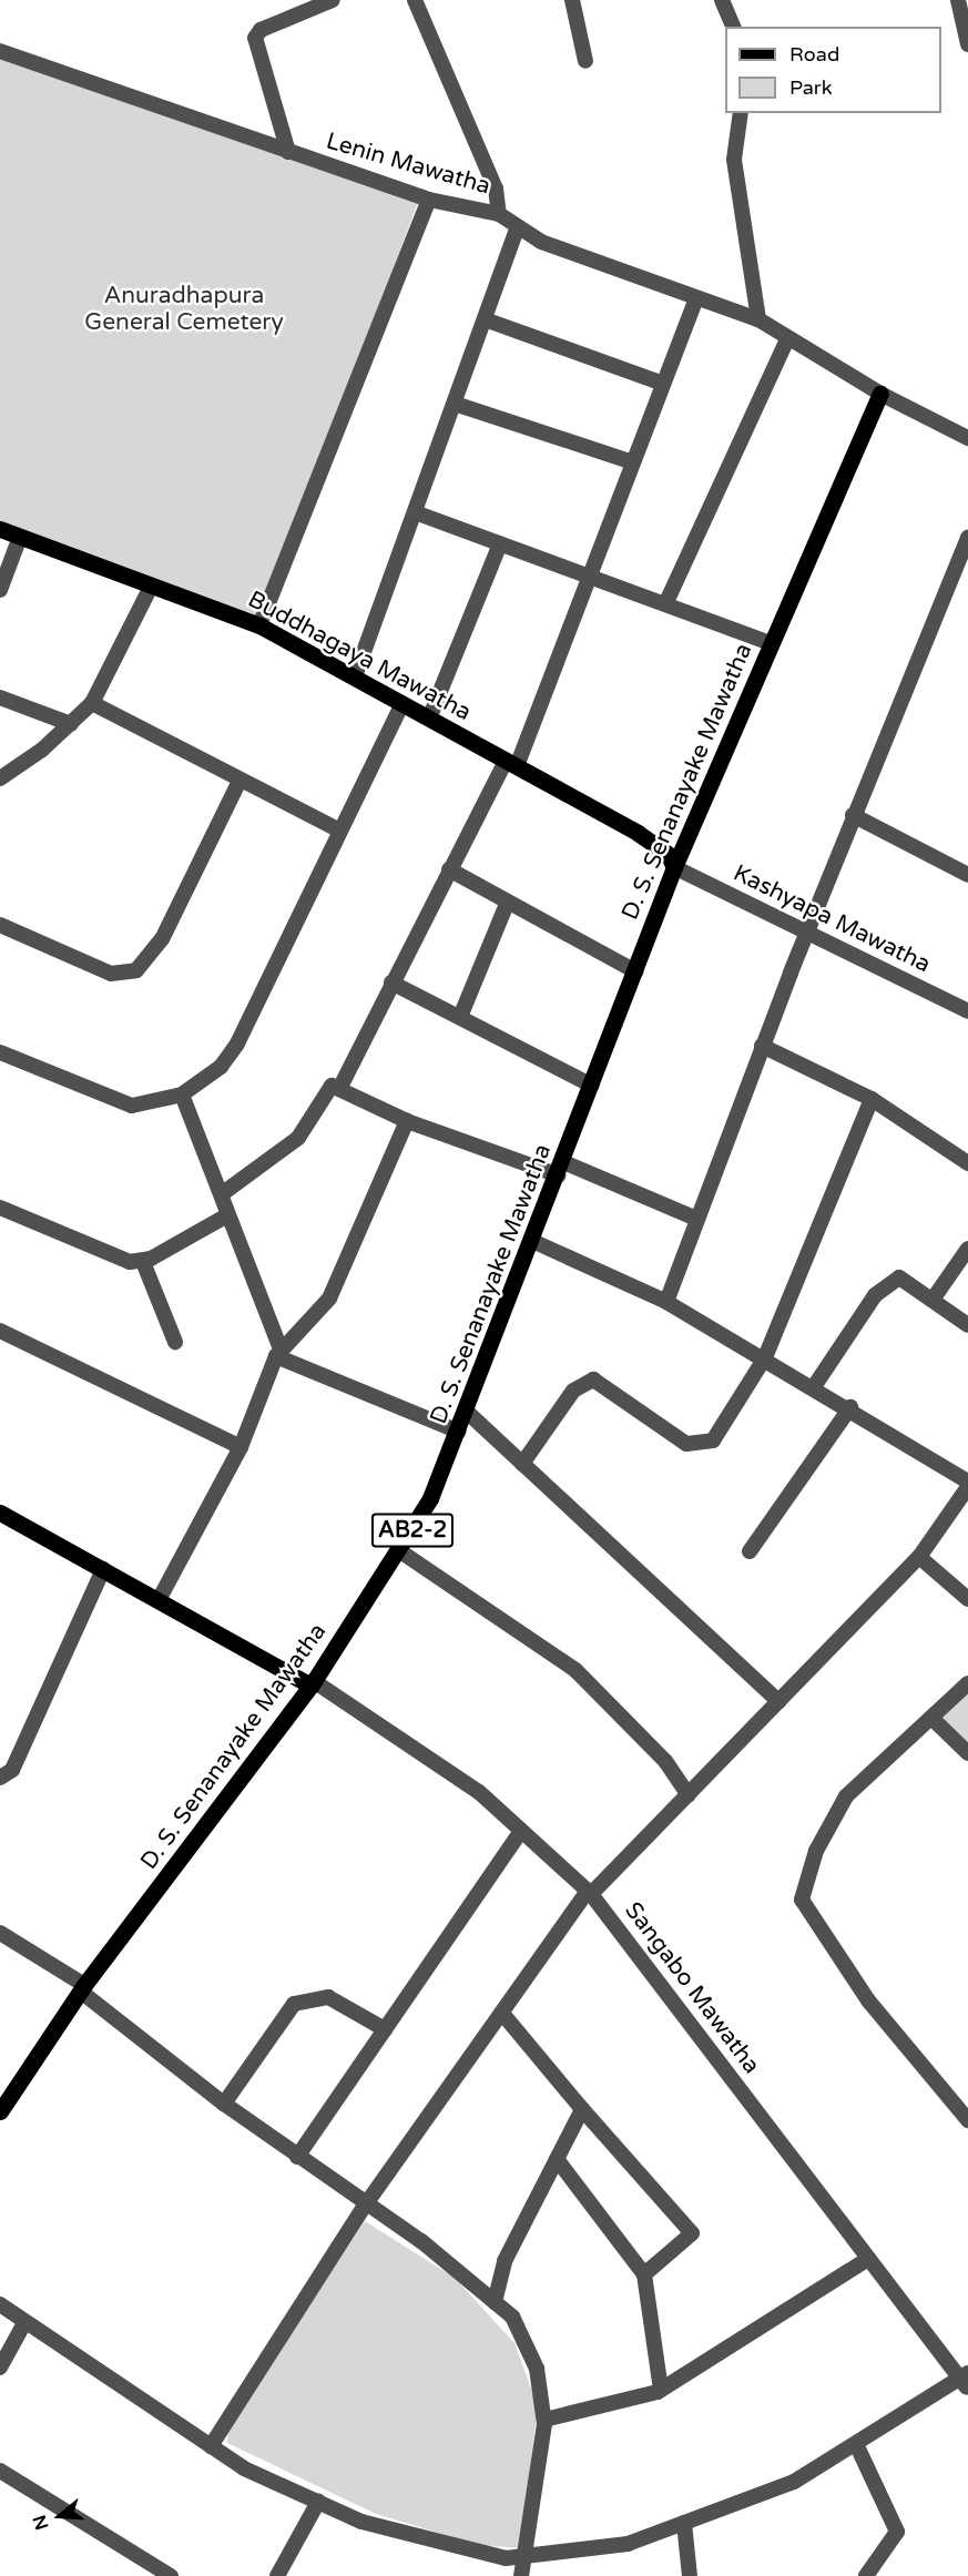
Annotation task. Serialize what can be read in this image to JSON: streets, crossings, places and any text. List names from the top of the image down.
{
  "streets": {
    "main road": ["Buddhagaya Mawatha", "D. S. Senanayake Mawatha", "AB2-2"],
    "street": ["Lenin Mawatha", "Kashyapa Mawatha", "Sangabo Mawatha"]
  },
  "crossings": [
    ["Lenin Mawatha", "D. S. Senanayake Mawatha"],
    ["Buddhagaya Mawatha", "D. S. Senanayake Mawatha"],
    ["Buddhagaya Mawatha", "Kashyapa Mawatha"],
    ["D. S. Senanayake Mawatha", "Kashyapa Mawatha"],
    ["D. S. Senanayake Mawatha", "Sangabo Mawatha"]
  ],
  "parks": ["Anuradhapura General Cemetery"],
  "legend": ["Road", "Park"],
  "north": "left"
}
